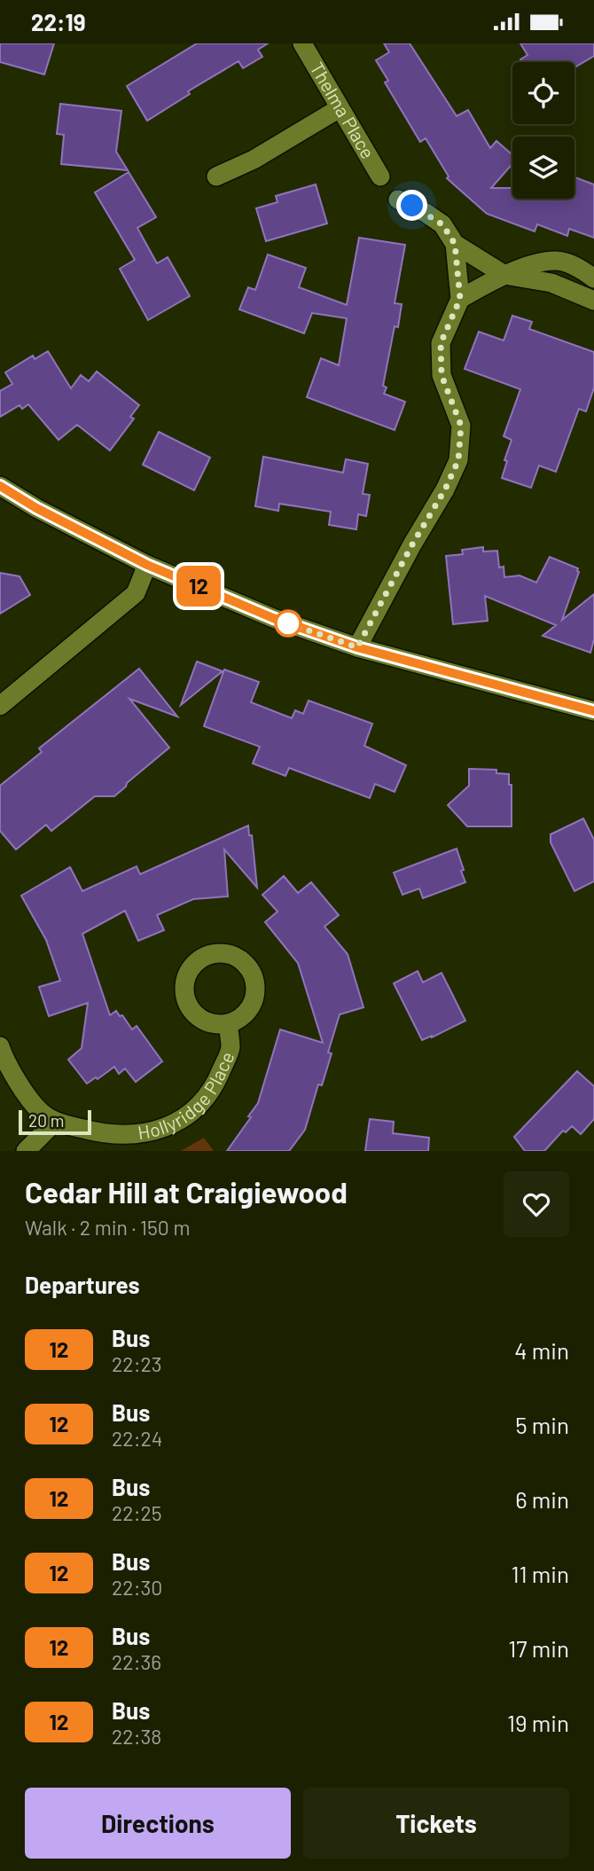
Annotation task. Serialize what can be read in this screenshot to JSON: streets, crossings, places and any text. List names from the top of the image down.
{
  "streets": {
    "street": ["Thelma Place", "Hollyridge Place"]
  },
  "lines": ["bus line 12"],
  "scale_bar": "20 m",
  "page": {
    "status": "22:19",
    "on_map": "12",
    "scale": "20 m",
    "heading": [
      ["Cedar Hill at Craigiewood", "Walk · 2 min · 150 m"],
      "Departures"
    ],
    "list": [
      {
        "mark": "12",
        "name": "Bus",
        "note": "22:23",
        "value": "4 min"
      },
      {
        "mark": "12",
        "name": "Bus",
        "note": "22:24",
        "value": "5 min"
      },
      {
        "mark": "12",
        "name": "Bus",
        "note": "22:25",
        "value": "6 min"
      },
      {
        "mark": "12",
        "name": "Bus",
        "note": "22:30",
        "value": "11 min"
      },
      {
        "mark": "12",
        "name": "Bus",
        "note": "22:36",
        "value": "17 min"
      },
      {
        "mark": "12",
        "name": "Bus",
        "note": "22:38",
        "value": "19 min"
      }
    ],
    "buttons": ["Directions", "Tickets"]
  }
}
